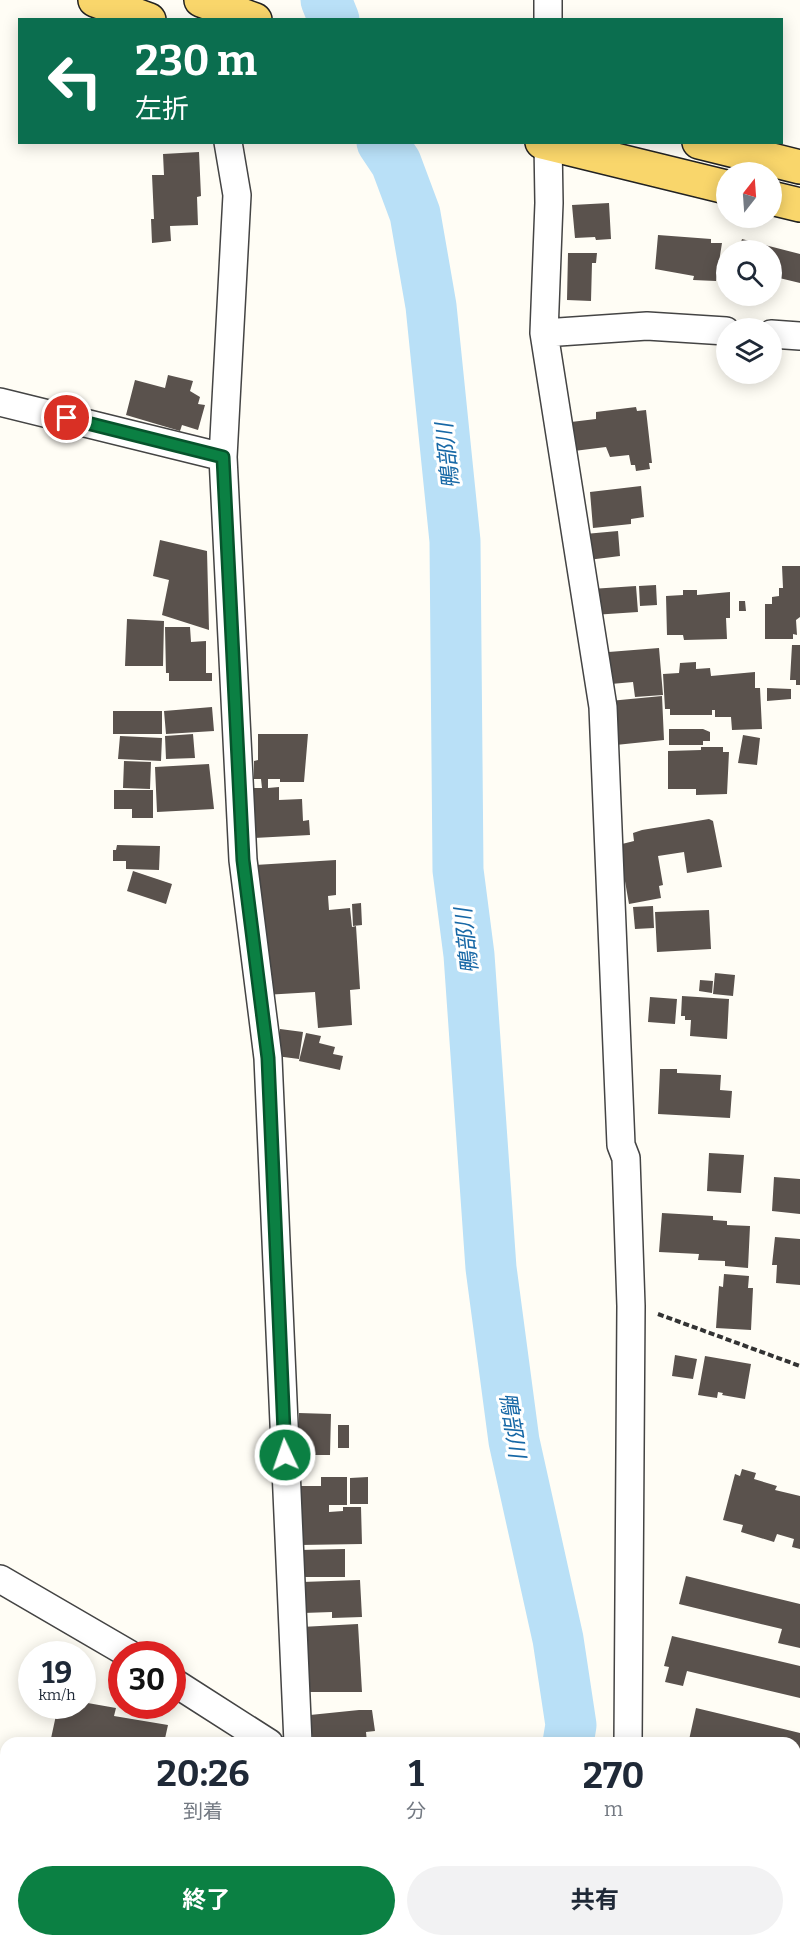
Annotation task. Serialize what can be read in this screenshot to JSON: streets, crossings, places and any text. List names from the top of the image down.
{
  "water": ["鴨部川"],
  "north": "top",
  "page": {
    "turn": ["230 m", "左折"],
    "speed": "19 km/h",
    "limit": "30",
    "eta": [
      "20:26",
      "到着",
      "1",
      "分",
      "270",
      "m"
    ],
    "buttons": ["終了", "共有"]
  }
}
